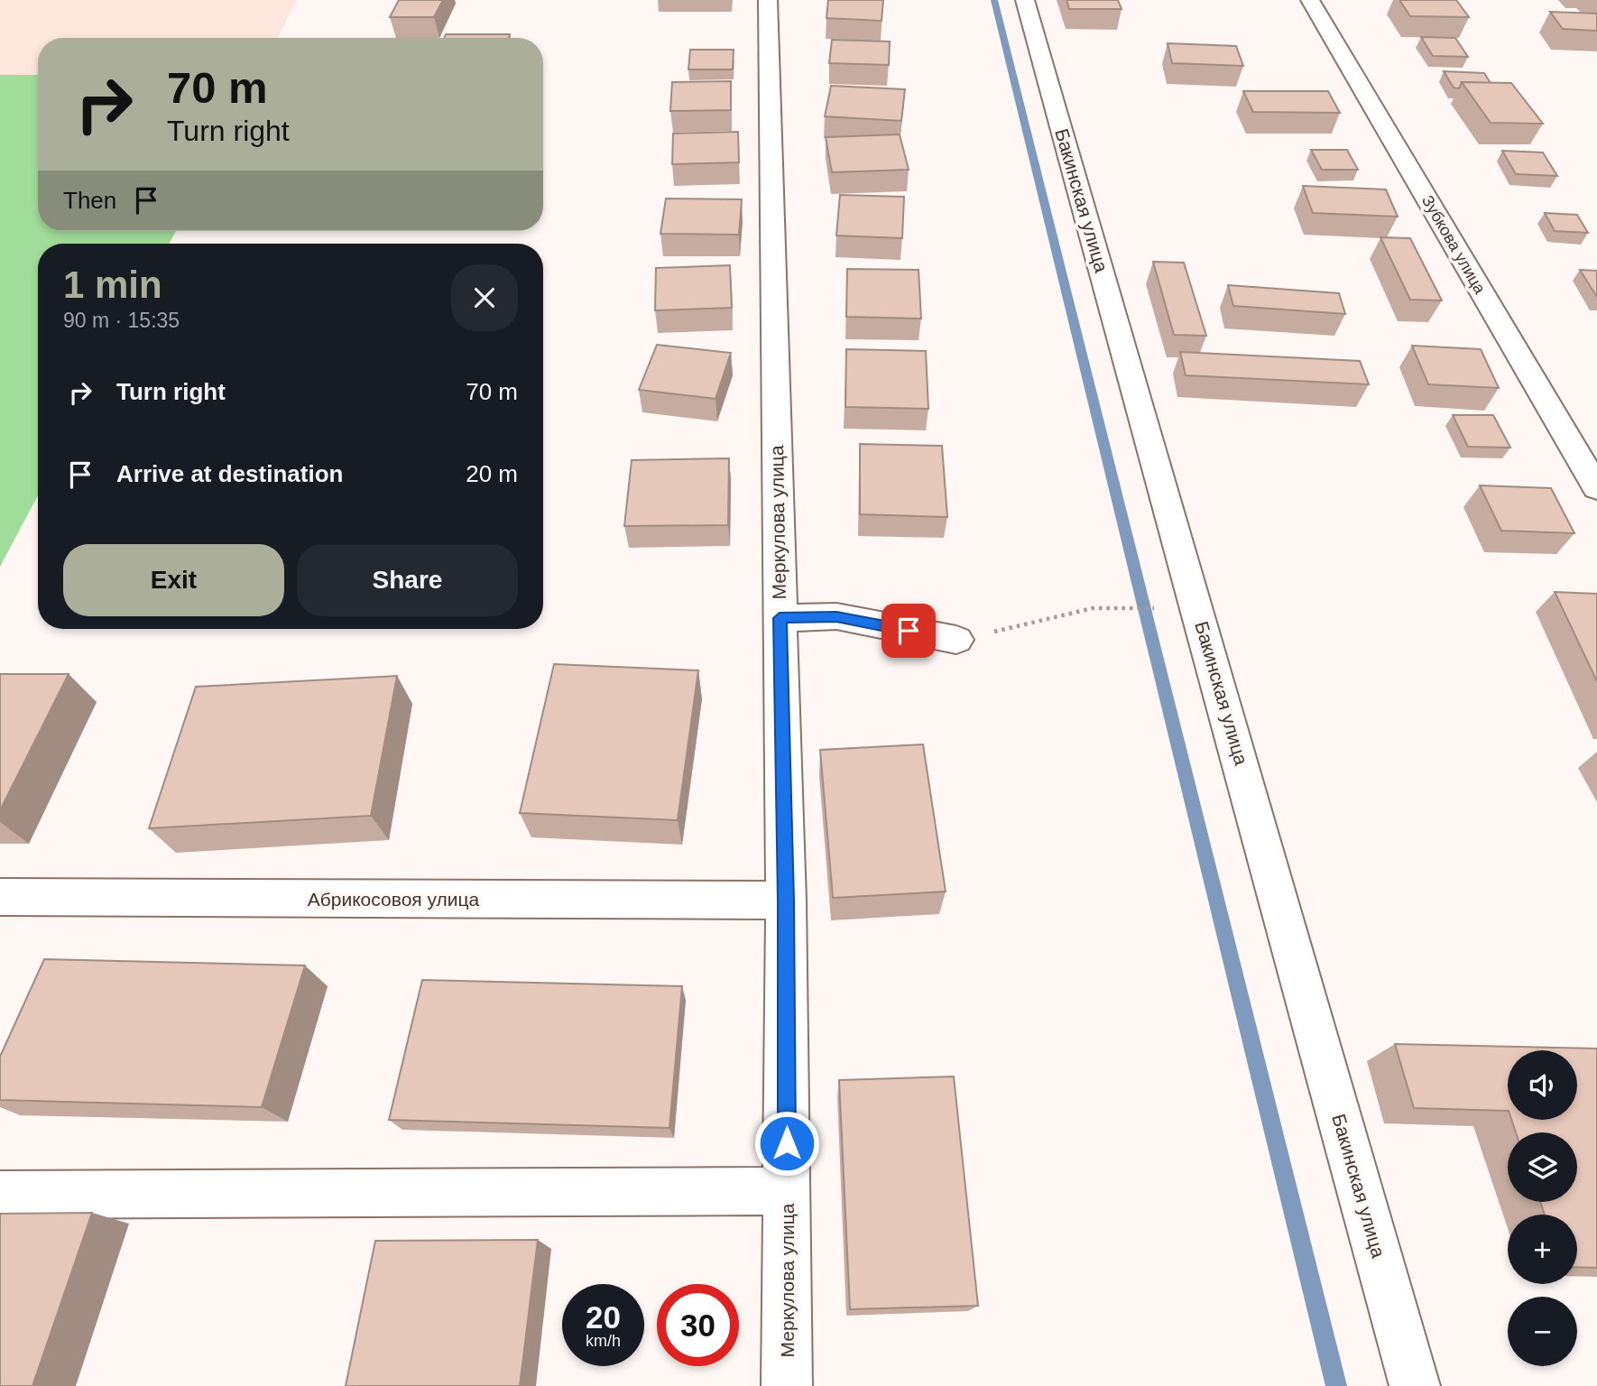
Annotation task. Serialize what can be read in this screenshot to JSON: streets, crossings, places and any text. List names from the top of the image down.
{
  "streets": {
    "street": [
      "Бакинская улица",
      "Зубкова улица",
      "Меркулова улица",
      "Абрикосовоя улица"
    ]
  },
  "crossings": [
    ["Меркулова улица", "Абрикосовоя улица"]
  ],
  "page": {
    "turn": ["70 m", "Turn right"],
    "then": "Then",
    "heading": ["1 min", "90 m · 15:35"],
    "list": [
      {
        "name": "Turn right",
        "value": "70 m"
      },
      {
        "name": "Arrive at destination",
        "value": "20 m"
      }
    ],
    "buttons": ["Exit", "Share"],
    "map_buttons": ["+", "−"],
    "speed": "20 km/h",
    "limit": "30"
  }
}
